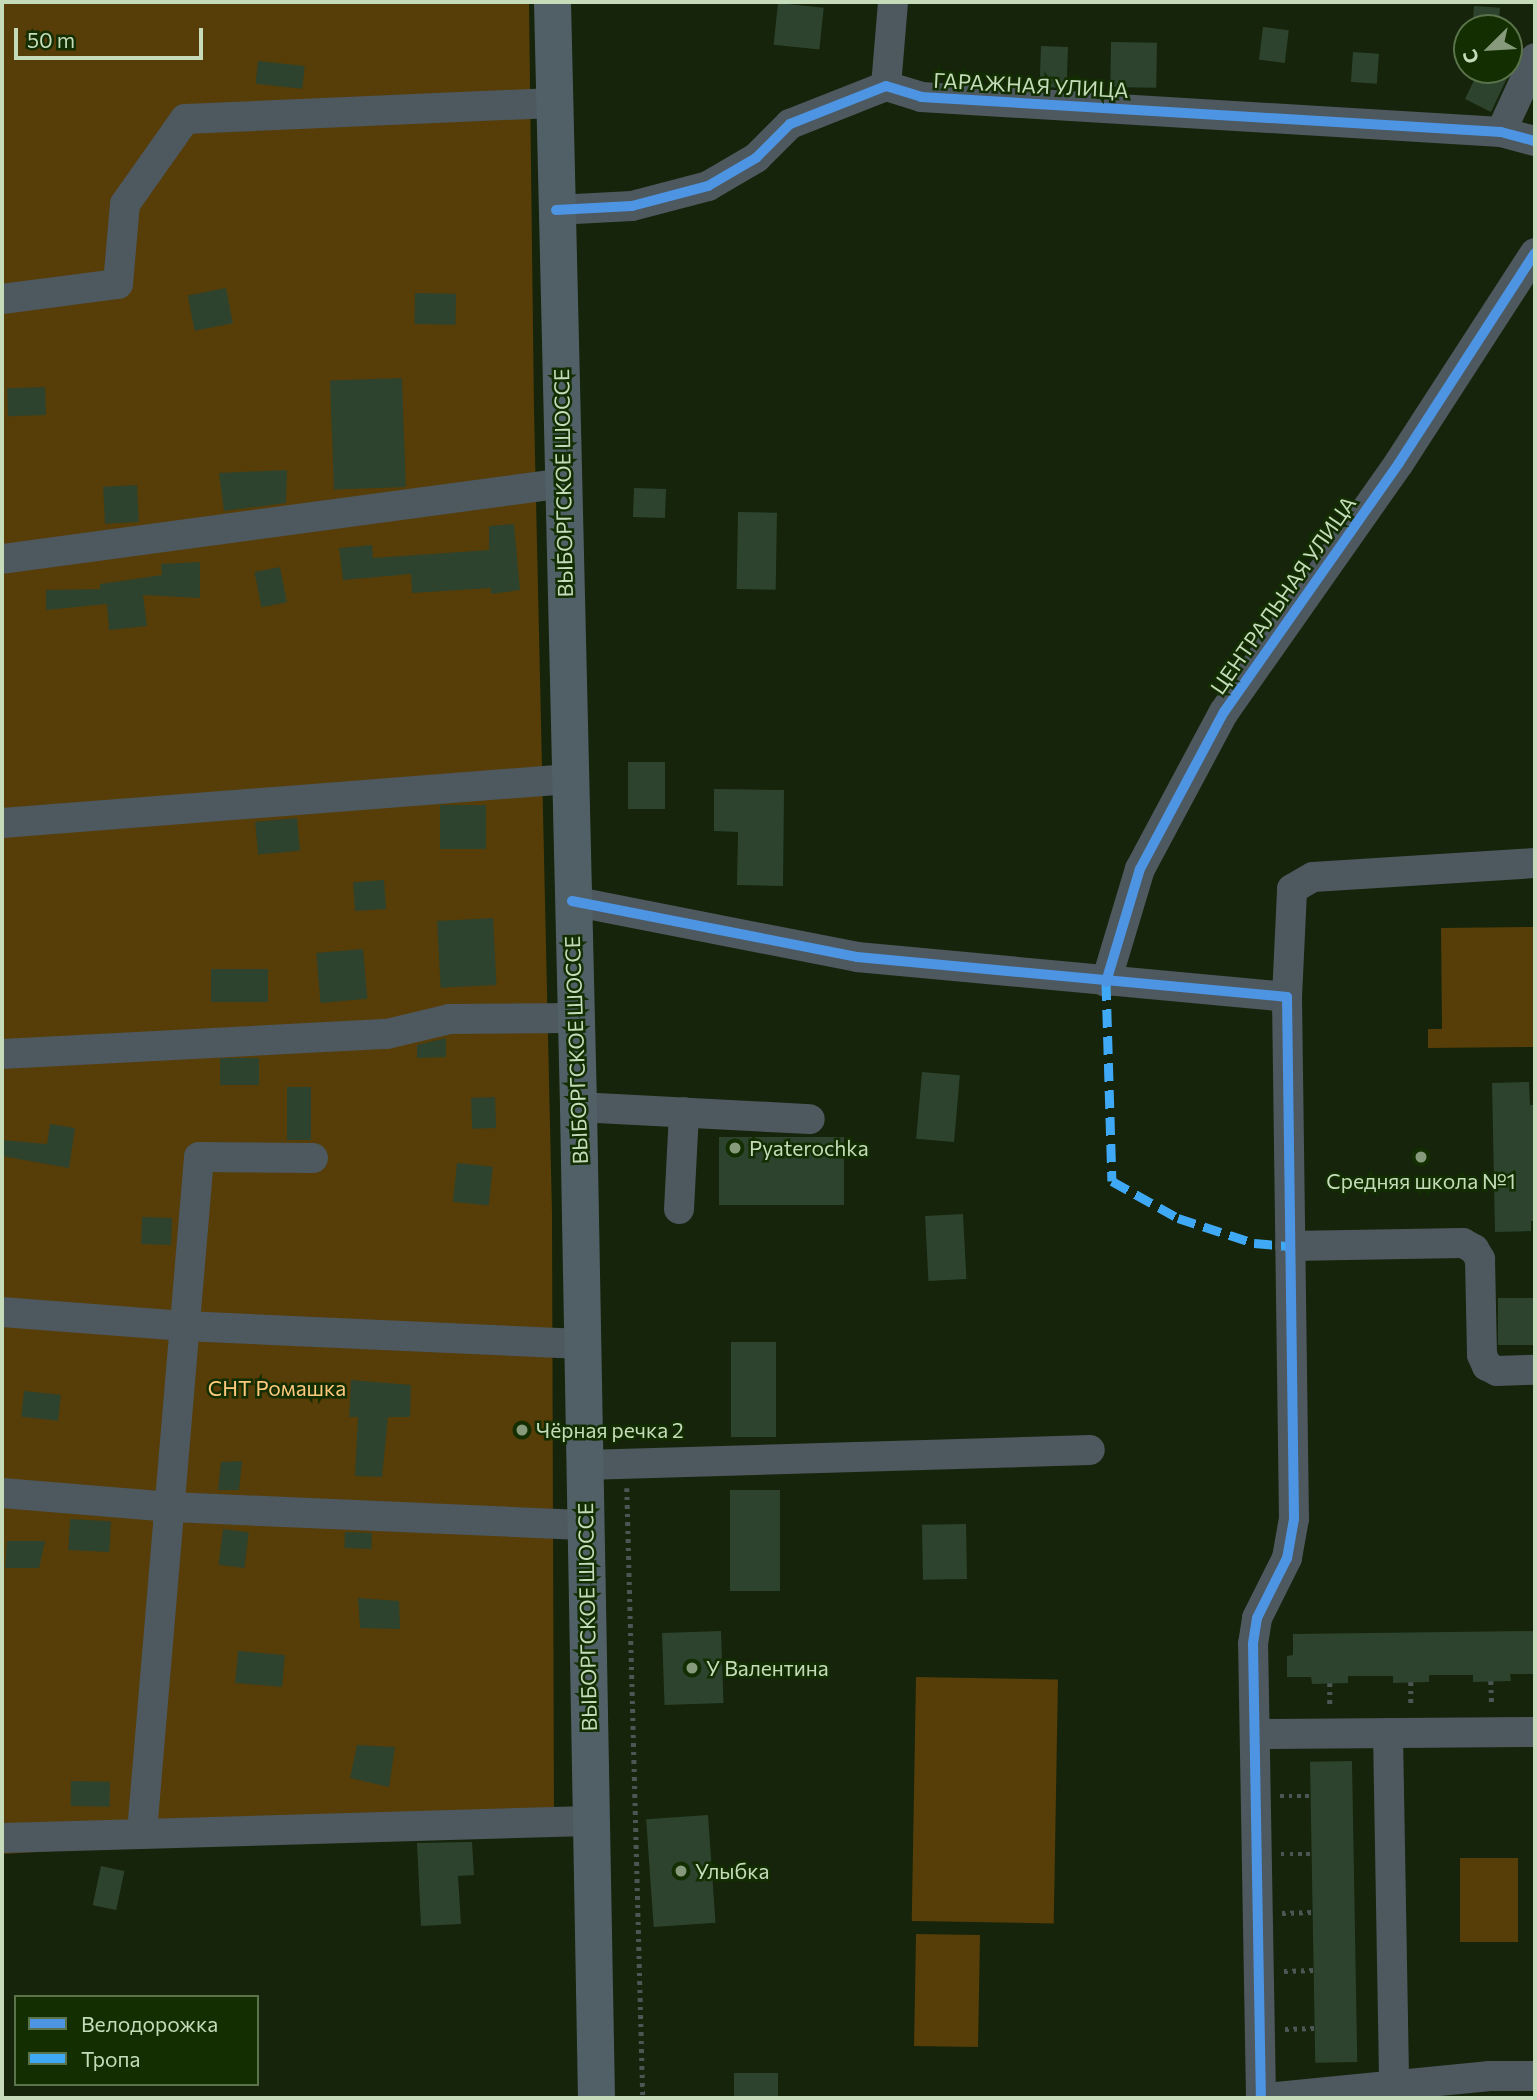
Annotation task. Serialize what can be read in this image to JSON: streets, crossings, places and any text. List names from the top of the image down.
{
  "streets": {
    "main road": ["ВЫБОРГСКОЕ ШОССЕ"],
    "street": ["ГАРАЖНАЯ УЛИЦА", "ЦЕНТРАЛЬНАЯ УЛИЦА"]
  },
  "parks": ["СНТ Ромашка"],
  "places": [
    "Pyaterochka",
    "Средняя школа №1",
    "Чёрная речка 2",
    "У Валентина",
    "Улыбка"
  ],
  "legend": ["Велодорожка", "Тропа"],
  "scale_bar": "50 m",
  "north": "bottom left"
}
